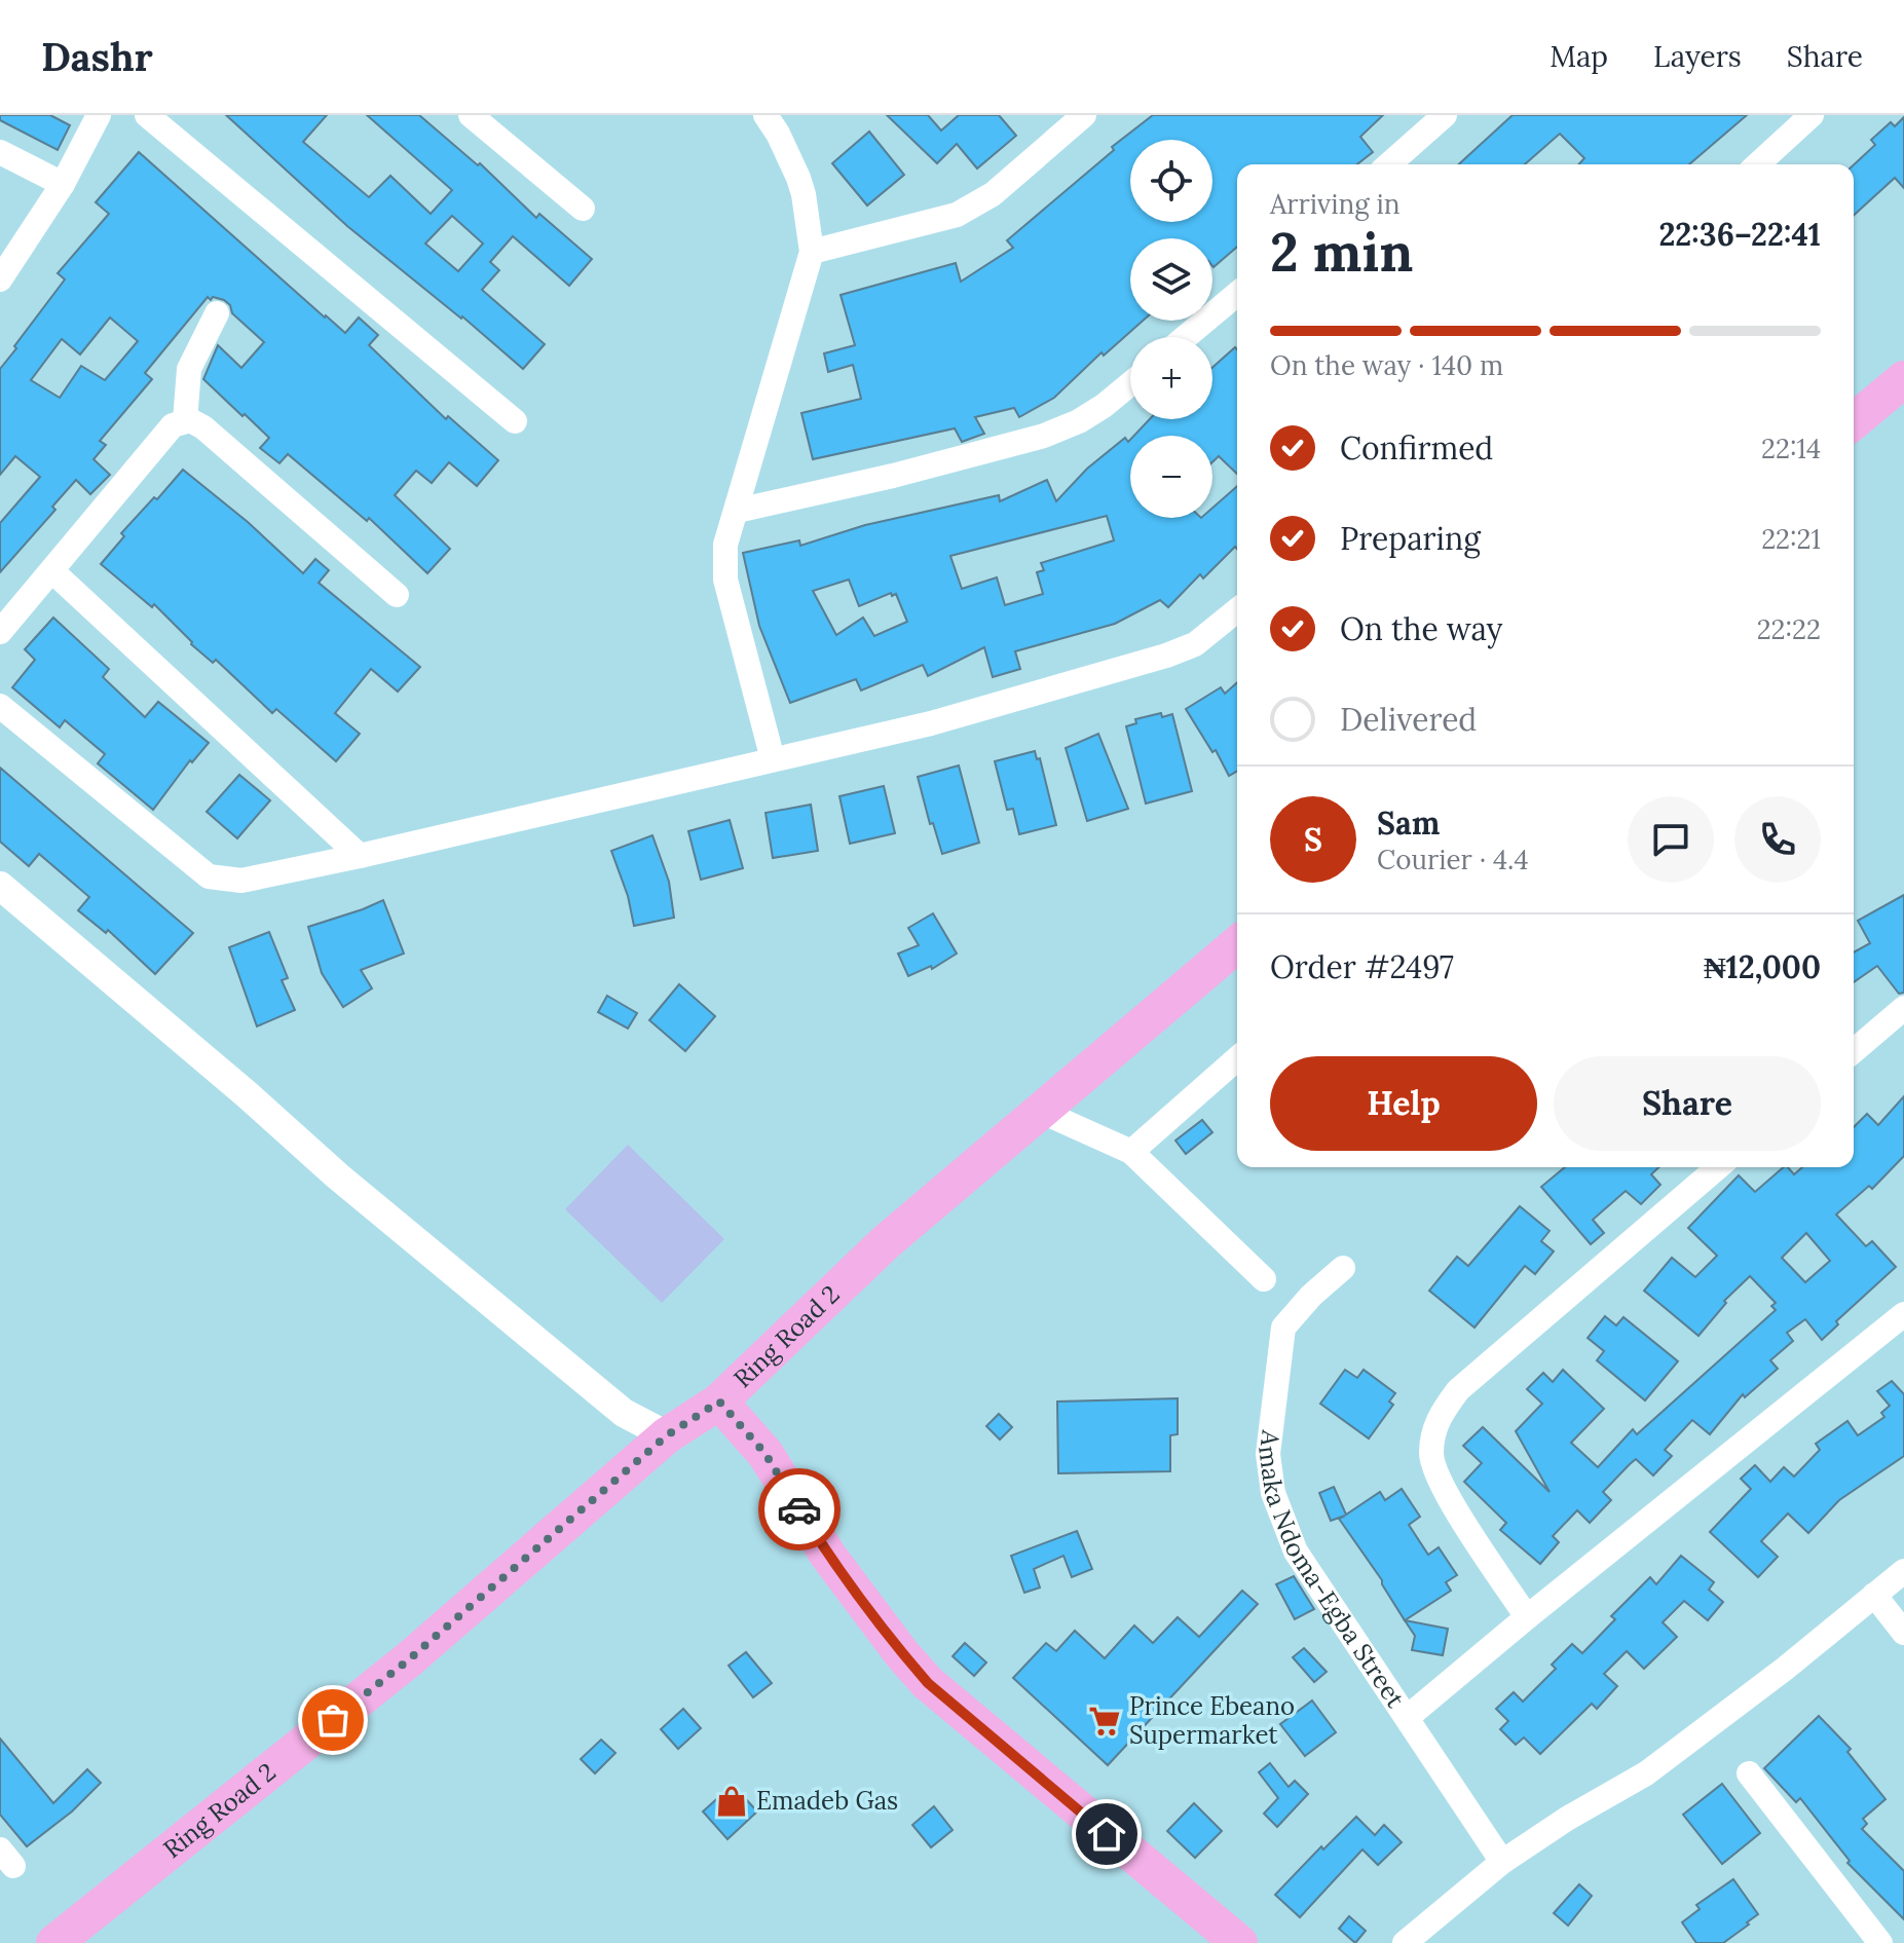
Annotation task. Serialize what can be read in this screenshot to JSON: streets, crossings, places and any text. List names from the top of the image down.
{
  "streets": {
    "main road": ["Ring Road 2"],
    "street": ["Amaka Ndoma-Egba Street"]
  },
  "places": {
    "supermarket": ["Prince Ebeano Supermarket"],
    "shop": ["Emadeb Gas"]
  },
  "page": {
    "header": "Dashr",
    "nav": ["Map", "Layers", "Share"],
    "map_buttons": ["+", "−"],
    "heading": ["2 min", "Arriving in", "22:36–22:41"],
    "panel": [
      "Sam",
      "Courier · 4.4",
      "Order #2497",
      "₦12,000"
    ],
    "bar": "On the way · 140 m",
    "list": [
      ["Confirmed", "22:14"],
      ["Preparing", "22:21"],
      ["On the way", "22:22"],
      "Delivered"
    ],
    "round": "S",
    "buttons": ["Help", "Share"]
  }
}
